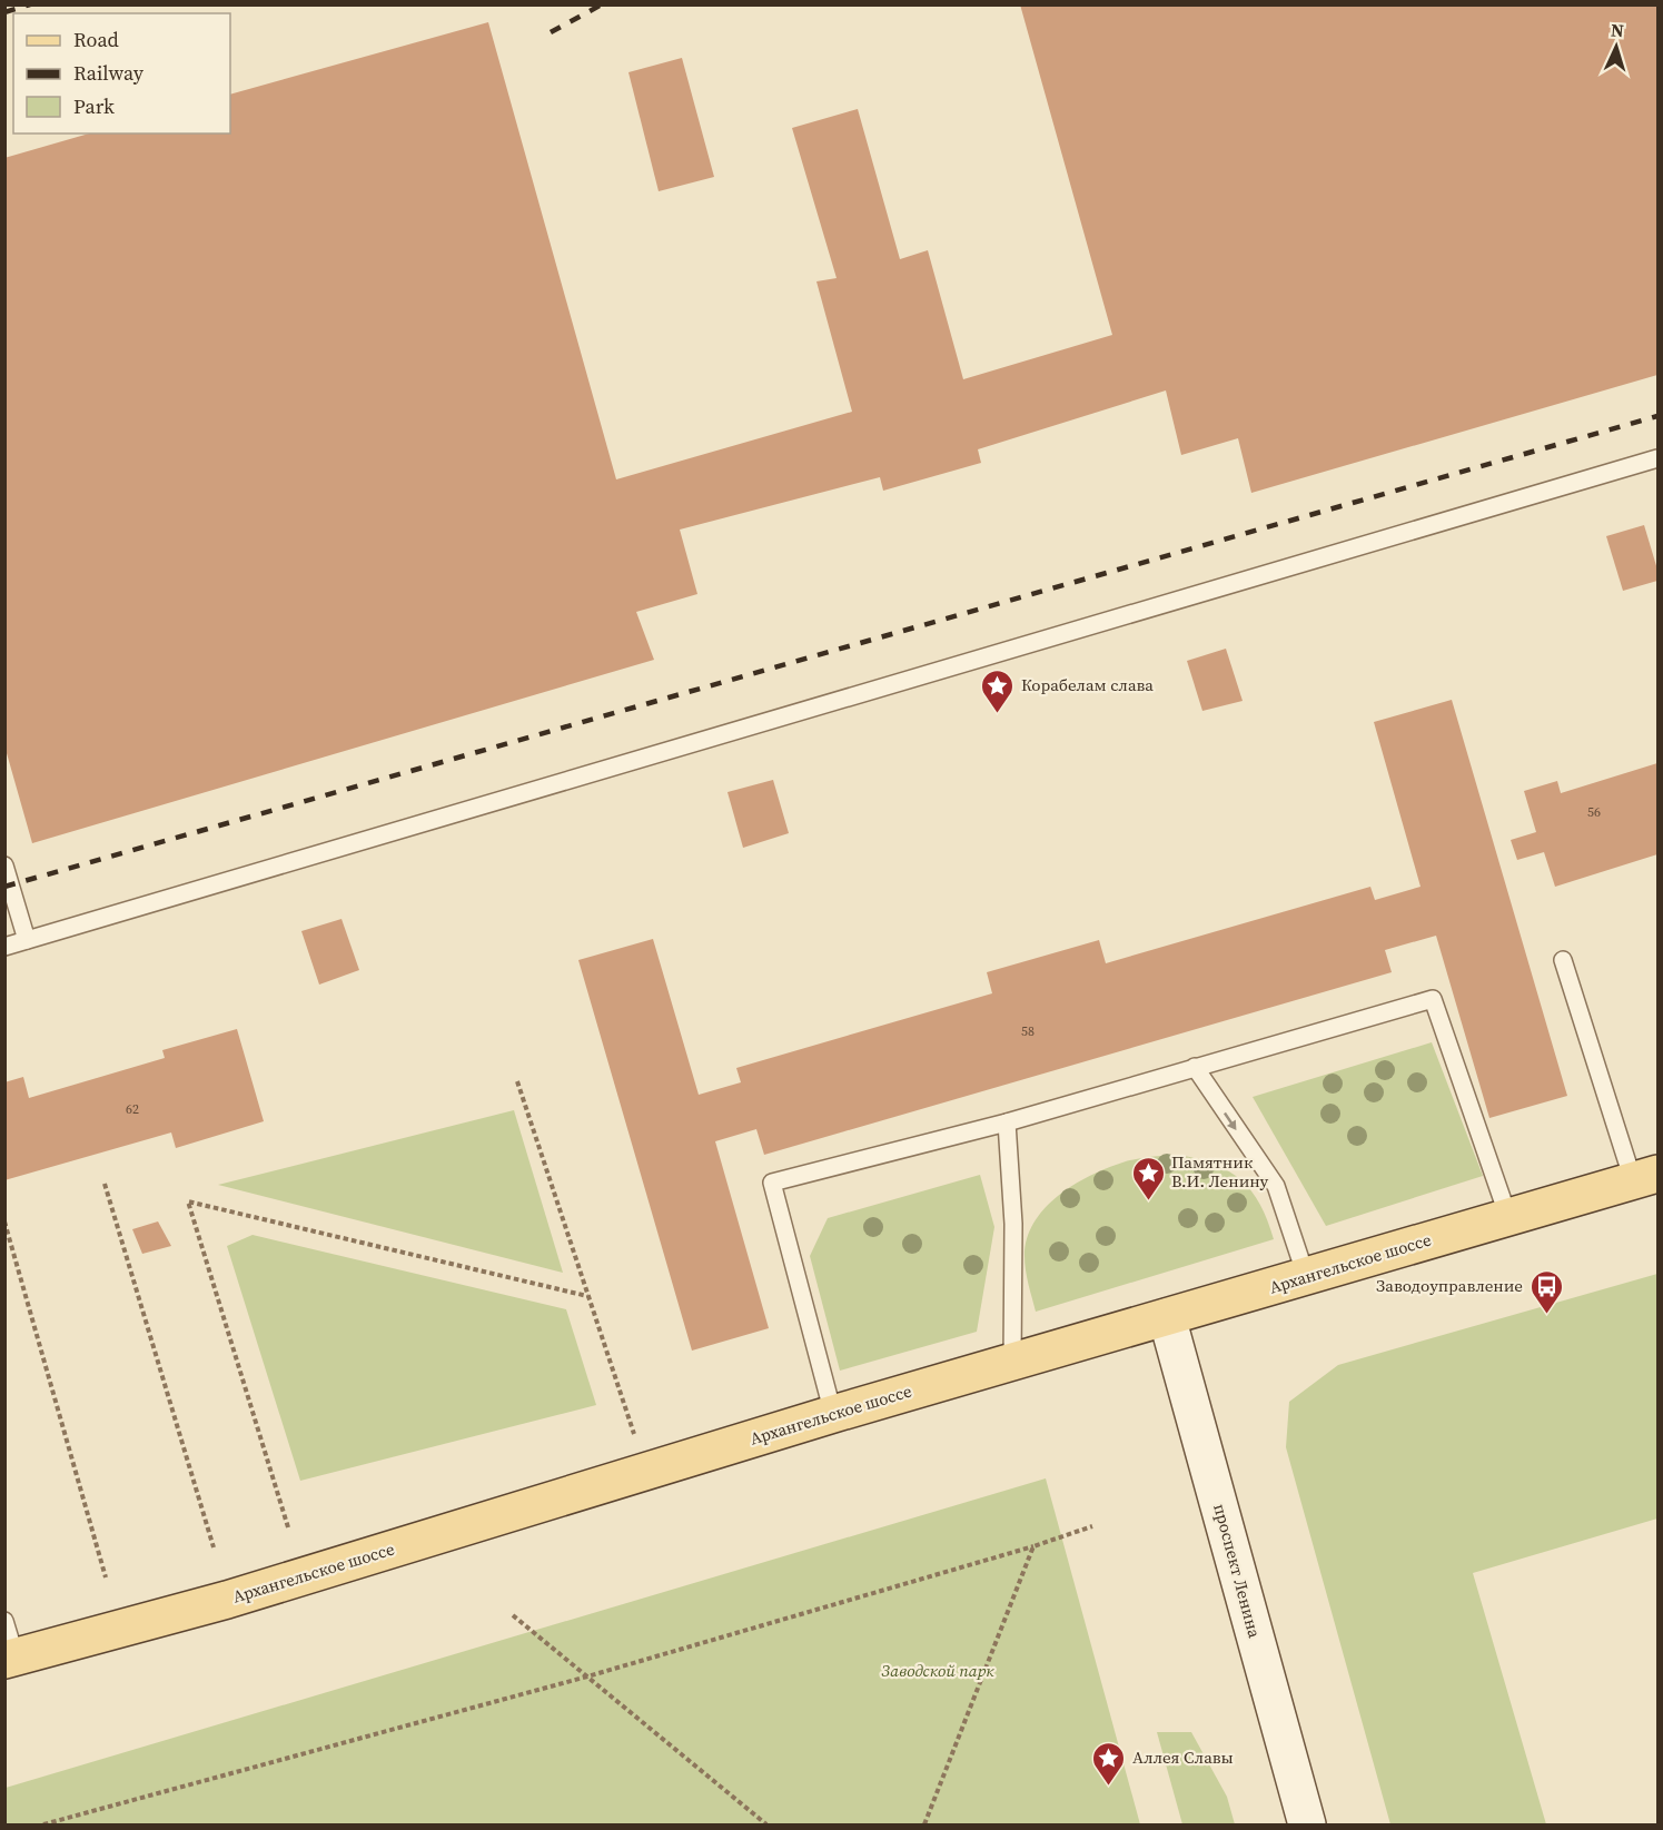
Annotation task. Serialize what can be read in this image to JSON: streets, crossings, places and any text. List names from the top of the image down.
{
  "streets": {
    "main road": ["Архангельское шоссе", "проспект Ленина"]
  },
  "crossings": [
    ["Архангельское шоссе", "проспект Ленина"]
  ],
  "parks": ["Заводской парк"],
  "places": {
    "place": ["Корабелам слава", "Памятник В.И. Ленину", "Аллея Славы"],
    "bus stop": ["Заводоуправление"]
  },
  "house_numbers": ["56", "58", "62"],
  "legend": ["Road", "Railway", "Park"],
  "north": "top"
}
